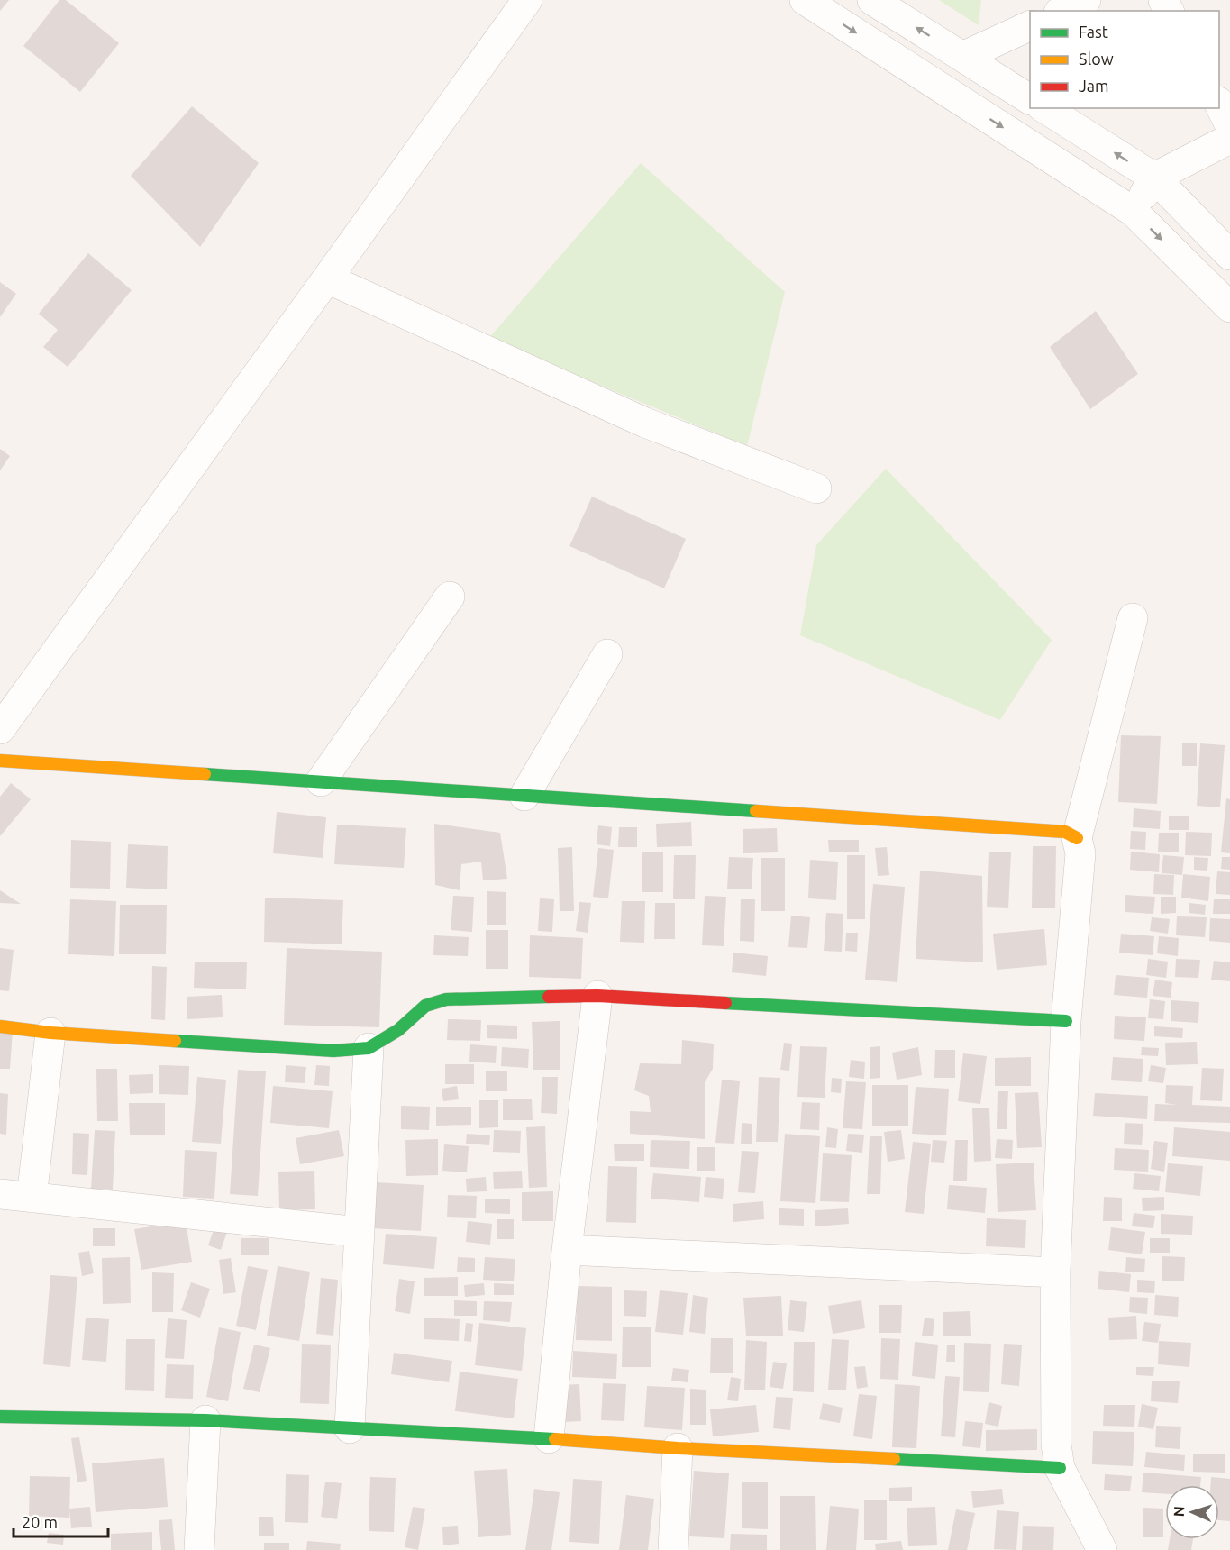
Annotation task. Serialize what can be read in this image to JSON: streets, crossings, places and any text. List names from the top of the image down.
{
  "legend": ["Fast", "Slow", "Jam"],
  "scale_bar": "20 m",
  "north": "left"
}
